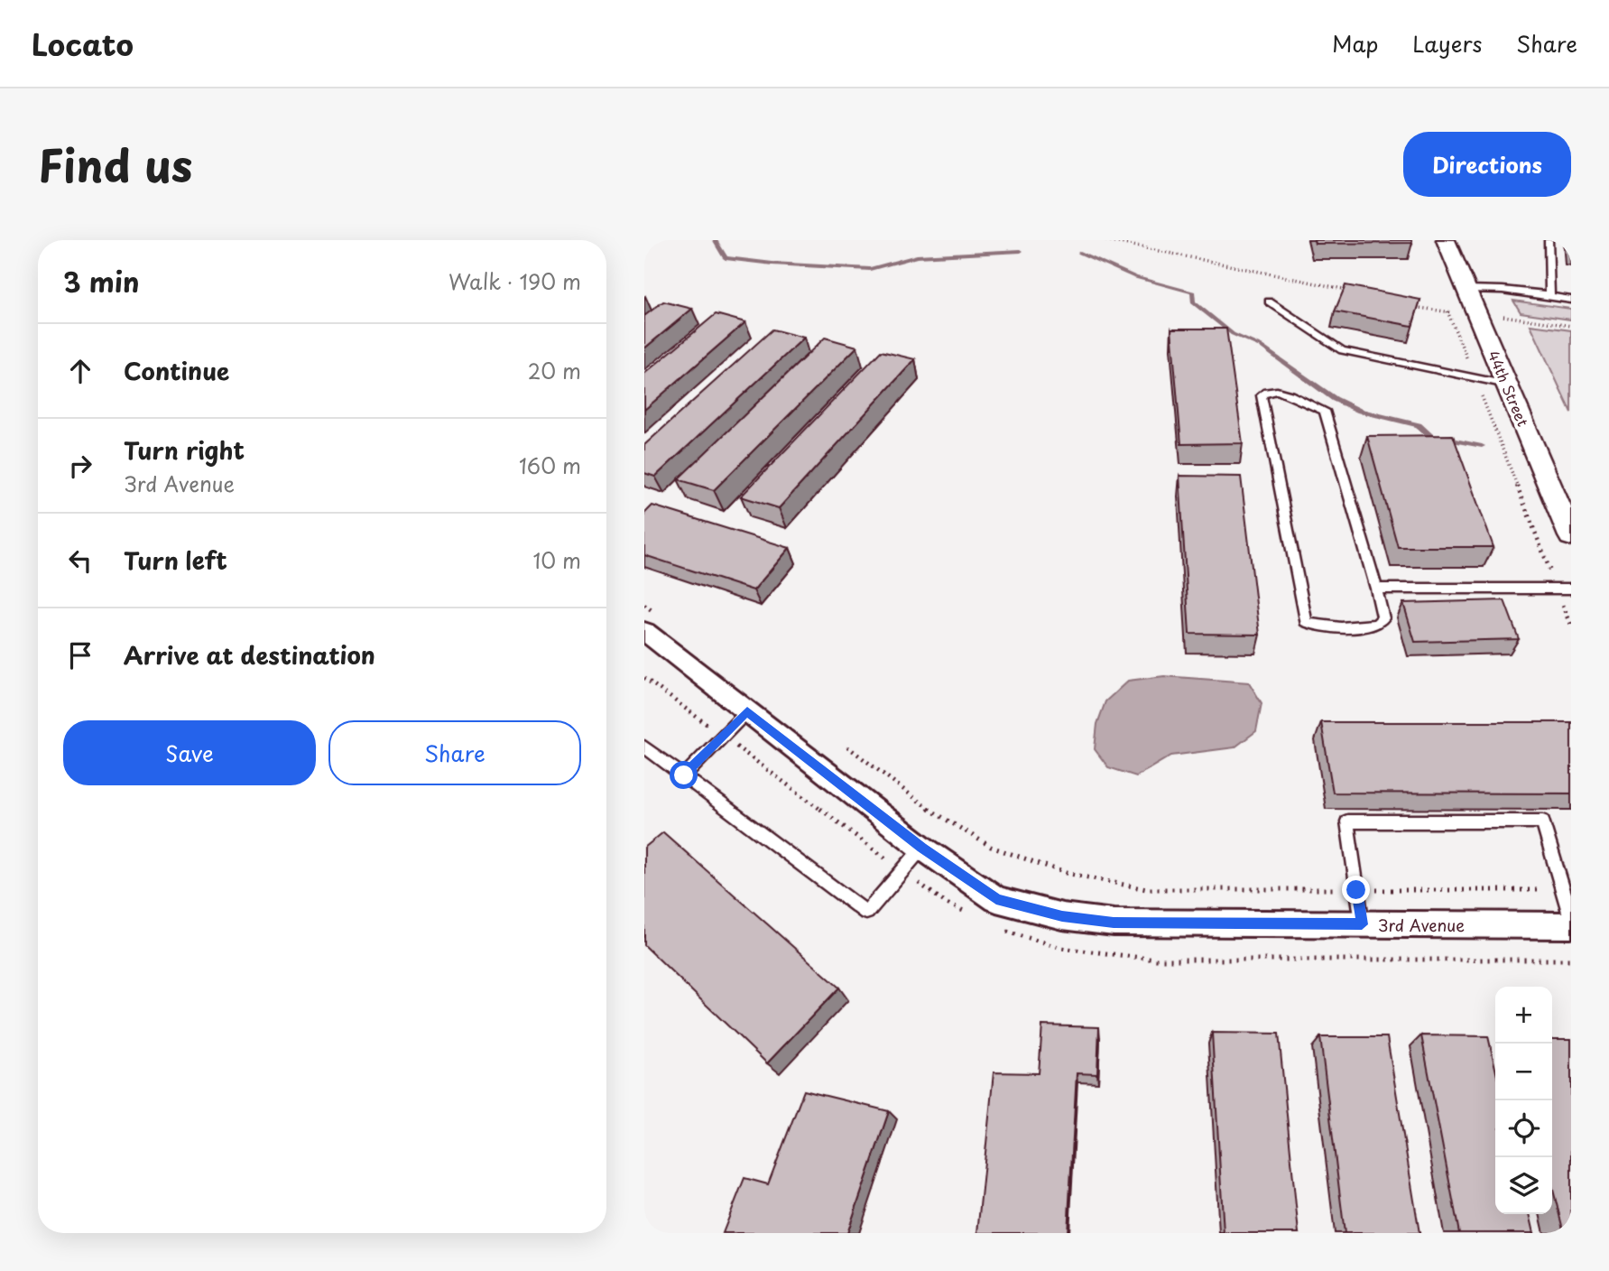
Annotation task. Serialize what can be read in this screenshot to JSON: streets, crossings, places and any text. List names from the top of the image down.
{
  "streets": {
    "street": ["44th Street", "3rd Avenue"]
  },
  "page": {
    "header": "Locato",
    "nav": ["Map", "Layers", "Share"],
    "title": "Find us",
    "buttons": [
      "Directions",
      ["Save", "Share"]
    ],
    "heading": ["3 min", "Walk · 190 m"],
    "list": [
      ["Continue", "20 m"],
      ["Turn right", "3rd Avenue", "160 m"],
      ["Turn left", "10 m"],
      "Arrive at destination"
    ],
    "map_buttons": ["+", "−"]
  }
}
